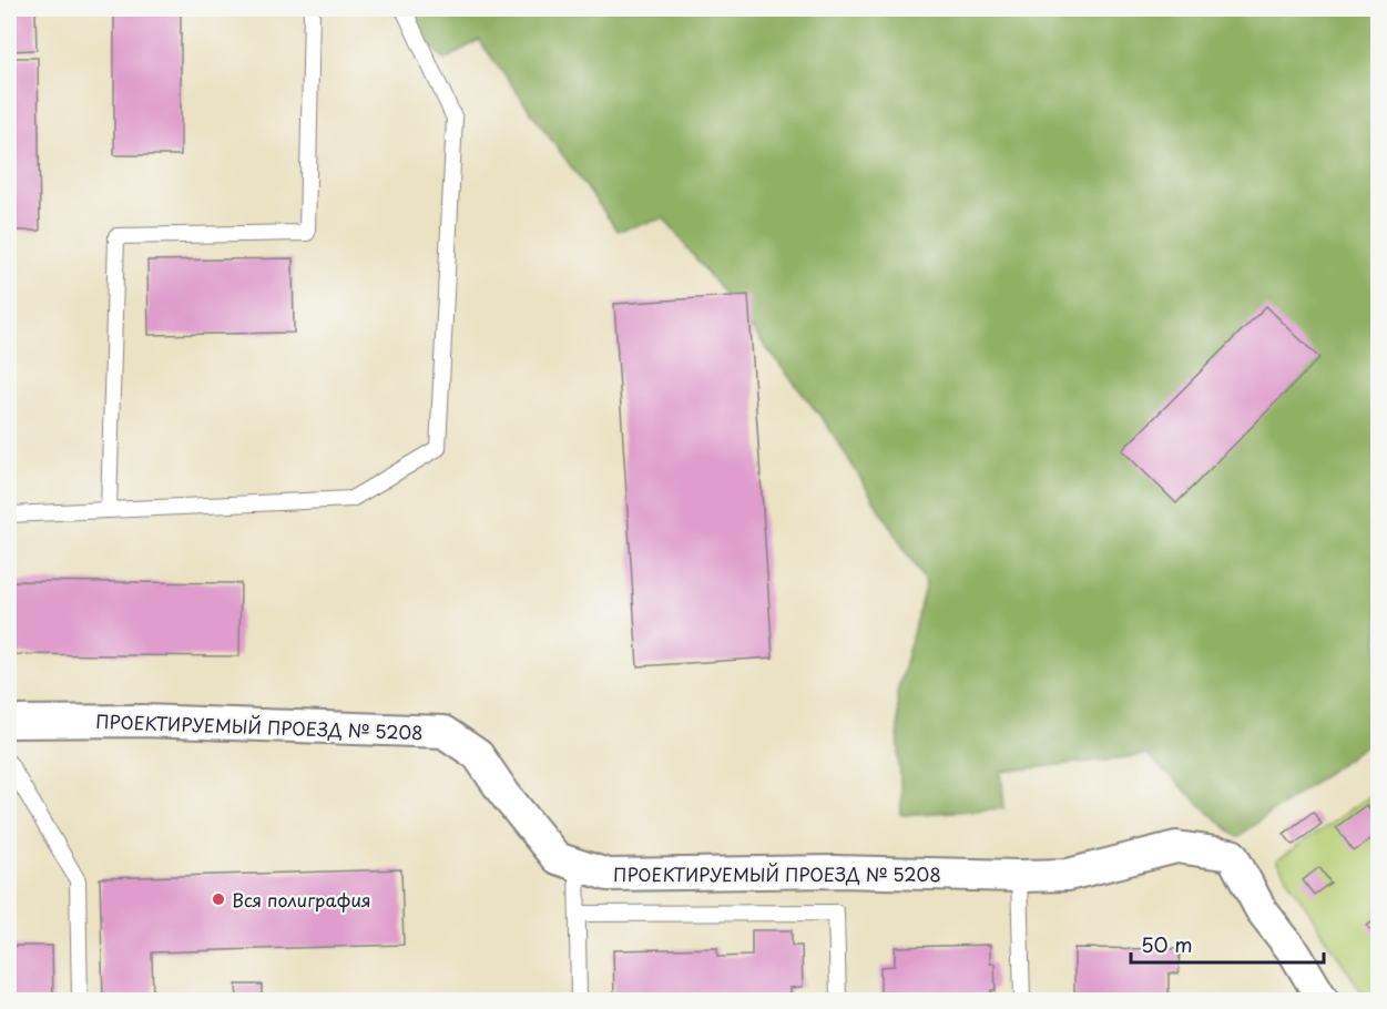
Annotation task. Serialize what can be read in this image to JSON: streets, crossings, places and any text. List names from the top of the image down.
{
  "streets": {
    "street": ["ПРОЕКТИРУЕМЫЙ ПРОЕЗД № 5208"]
  },
  "places": ["Вся полиграфия"],
  "scale_bar": "50 m"
}
